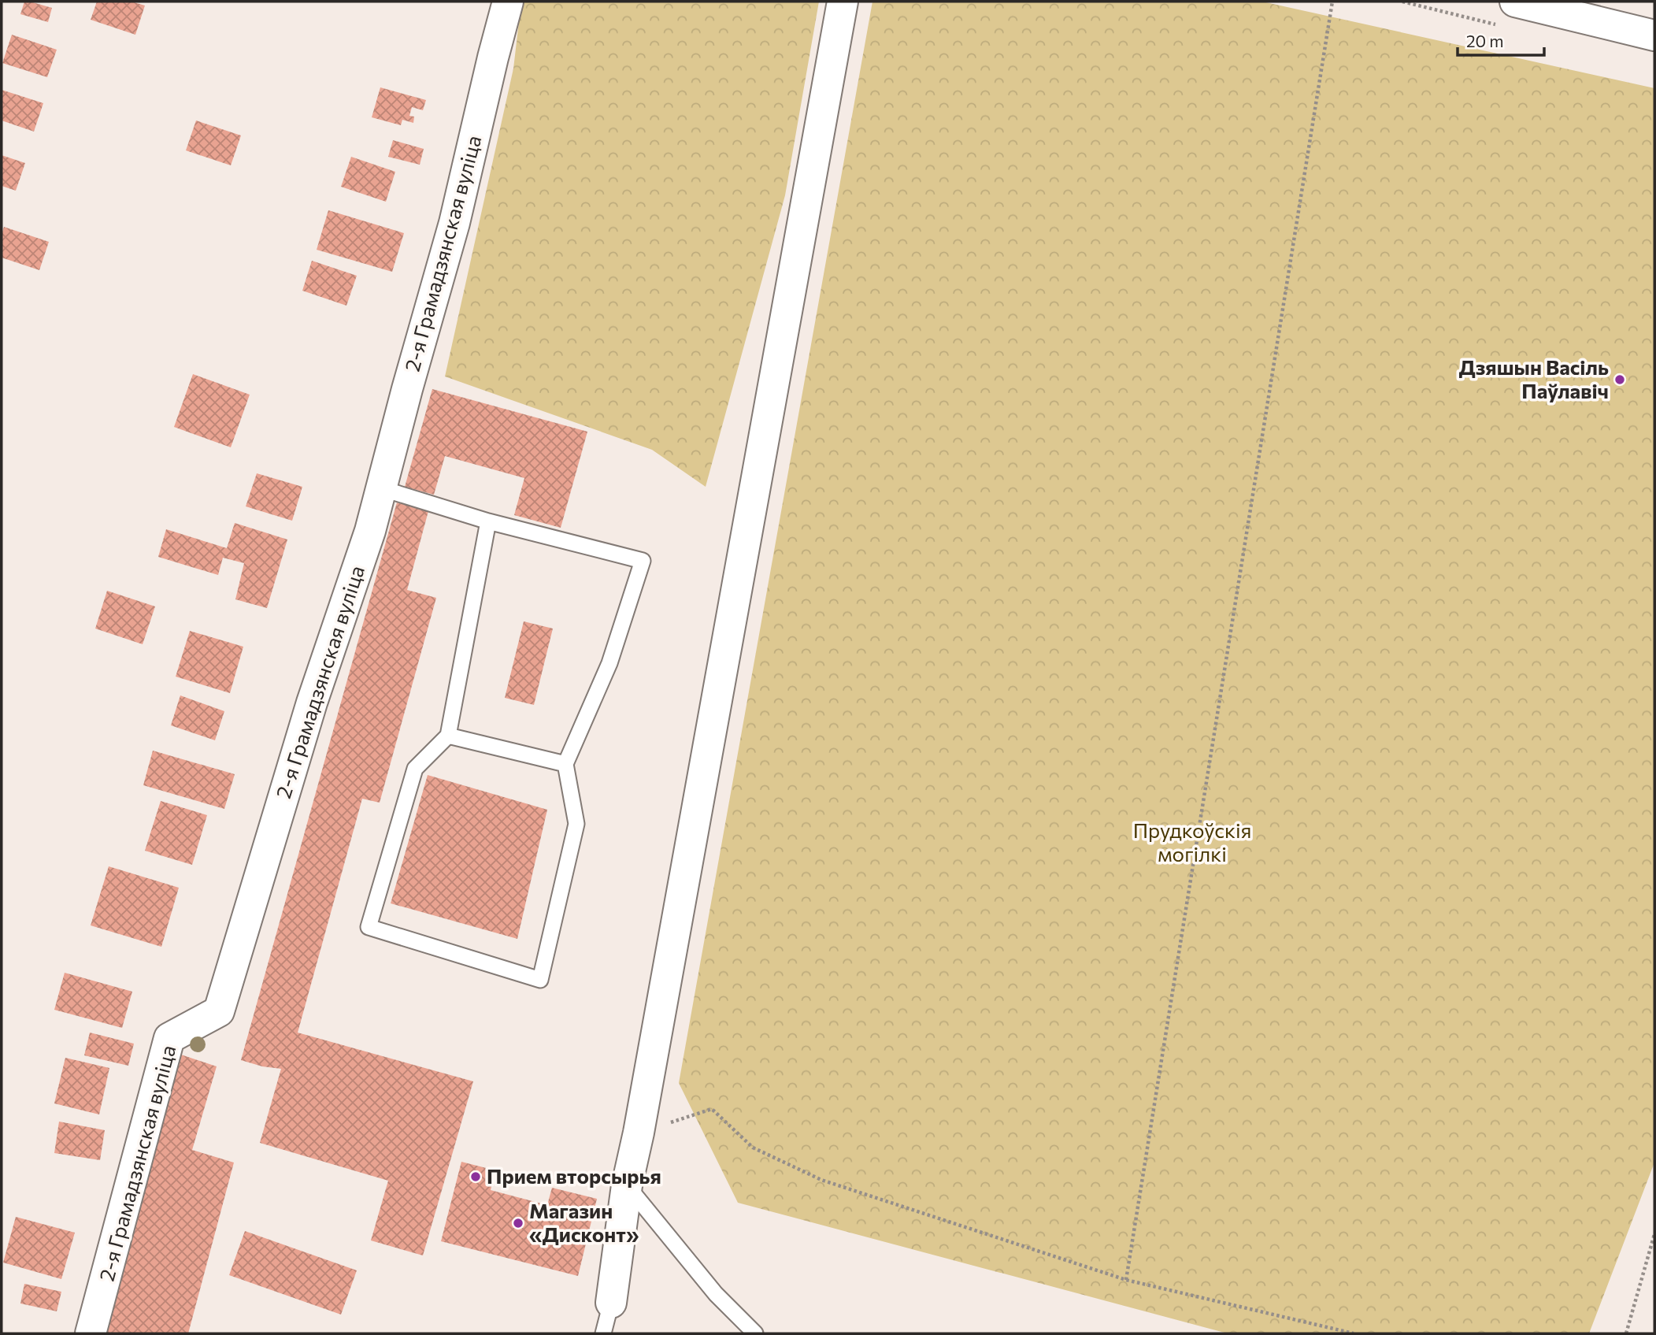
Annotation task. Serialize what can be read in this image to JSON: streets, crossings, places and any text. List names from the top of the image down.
{
  "streets": {
    "street": ["2-я Грамадзянская вуліца"]
  },
  "parks": ["Прудкоўскія могілкі"],
  "places": ["Дзяшын Васіль Паўлавіч", "Прием вторсырья", "Магазин «Дисконт»"],
  "scale_bar": "20 m"
}
